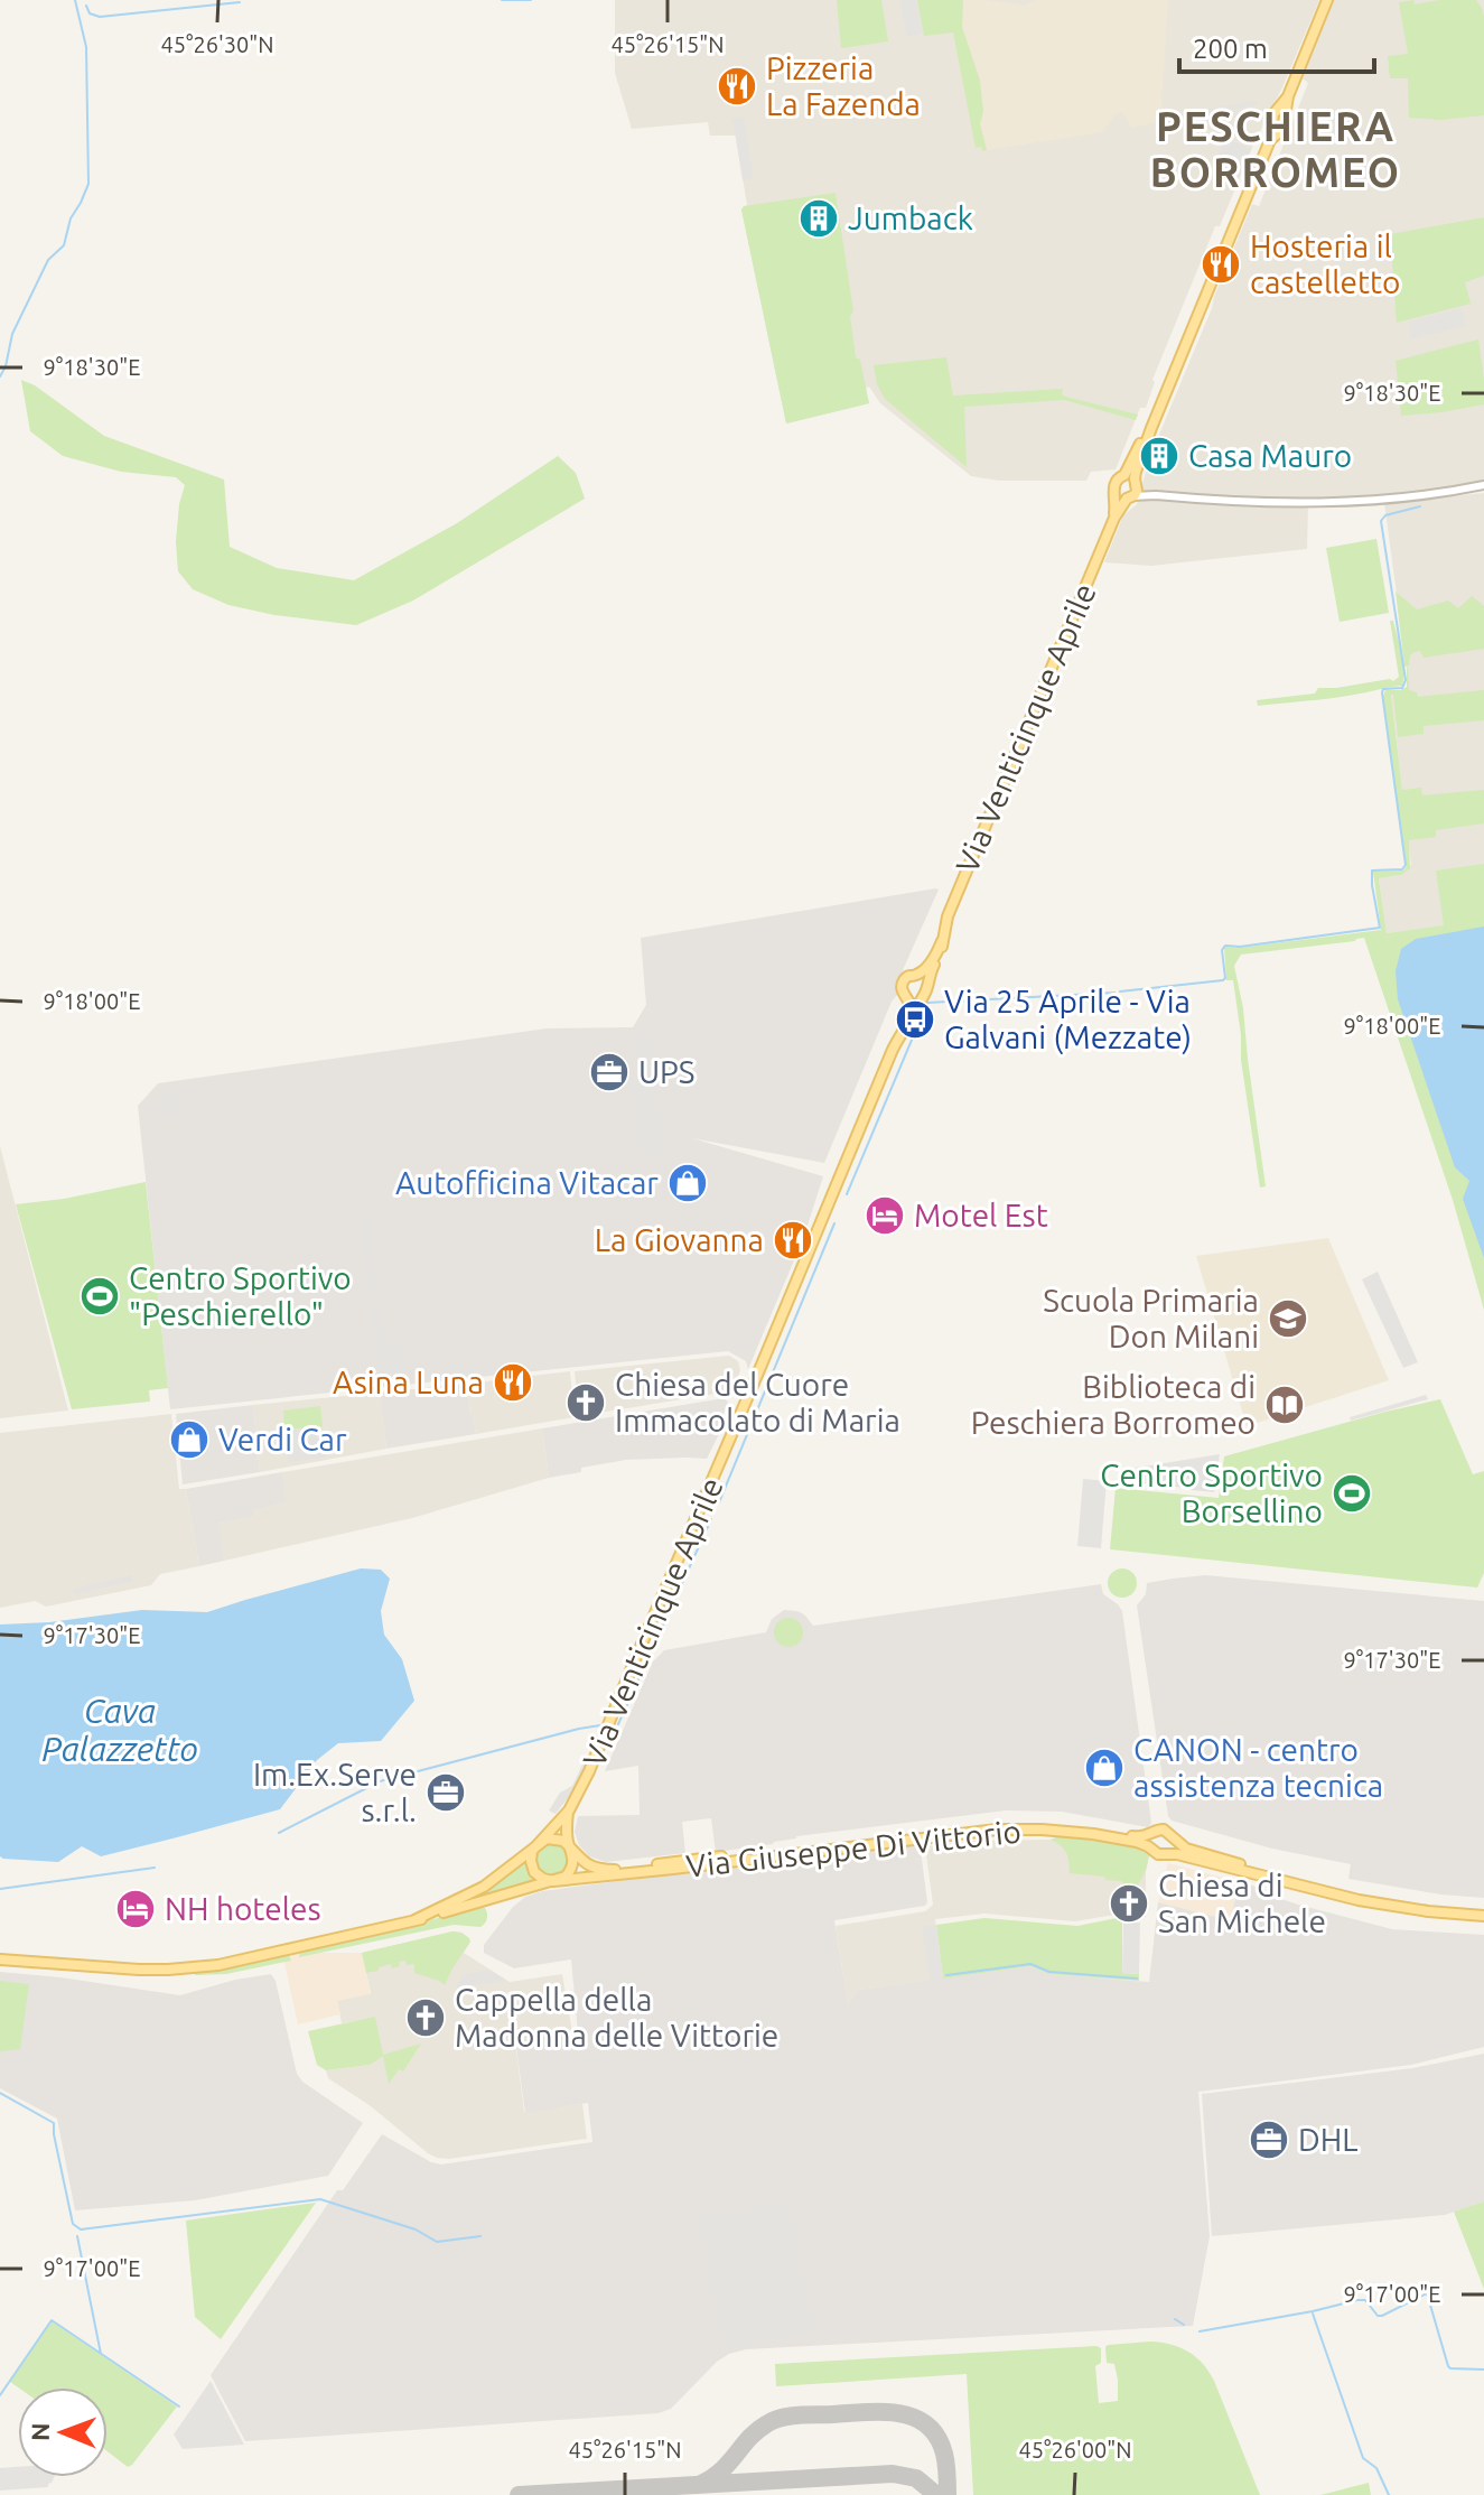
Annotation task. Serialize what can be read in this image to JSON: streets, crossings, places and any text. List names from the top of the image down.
{
  "streets": {
    "main road": ["Via Venticinque Aprile", "Via Giuseppe Di Vittorio"]
  },
  "crossings": [
    ["Via Venticinque Aprile", "Via Giuseppe Di Vittorio"]
  ],
  "districts": ["PESCHIERA BORROMEO"],
  "water": ["Cava Palazzetto"],
  "places": {
    "restaurant": [
      "Pizzeria La Fazenda",
      "Hosteria il castelletto",
      "La Giovanna",
      "Asina Luna"
    ],
    "building": ["Jumback", "Casa Mauro"],
    "bus stop": ["Via 25 Aprile - Via Galvani (Mezzate)"],
    "office": ["UPS", "Im.Ex.Serve s.r.l.", "DHL"],
    "shop": ["Autofficina Vitacar", "Verdi Car", "CANON - centro assistenza tecnica"],
    "hotel": ["Motel Est", "NH hoteles"],
    "sports": ["Centro Sportivo \"Peschierello\"", "Centro Sportivo Borsellino"],
    "school or university": ["Scuola Primaria Don Milani"],
    "church": ["Chiesa del Cuore Immacolato di Maria", "Chiesa di San Michele", "Cappella della Madonna delle Vittorie"],
    "library": ["Biblioteca di Peschiera Borromeo"]
  },
  "scale_bar": "200 m",
  "north": "left",
  "coordinates": [
    "45°26'30\"N",
    "45°26'15\"N",
    "9°18'30\"E",
    "9°18'00\"E",
    "9°17'30\"E",
    "9°17'00\"E",
    "45°26'00\"N"
  ]
}
